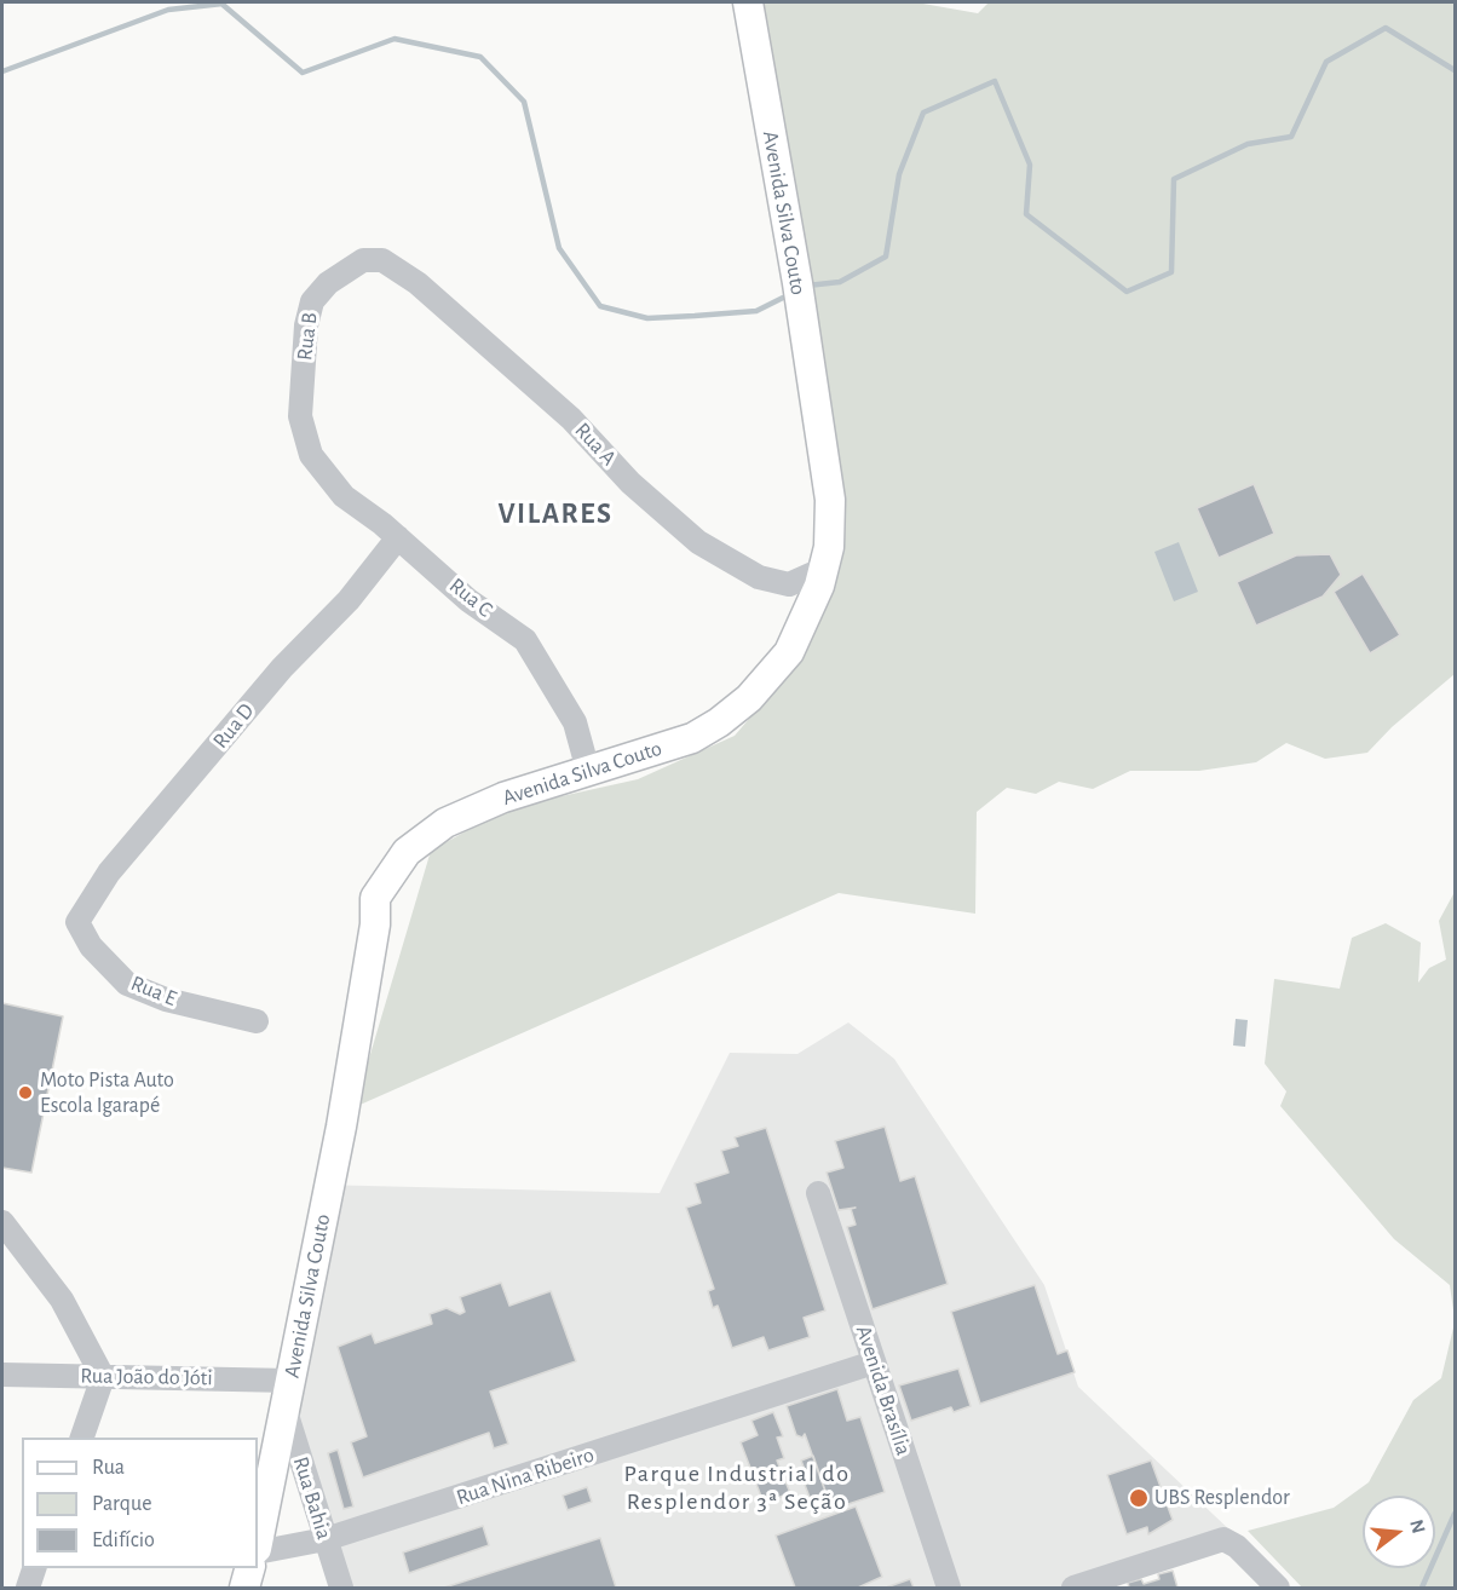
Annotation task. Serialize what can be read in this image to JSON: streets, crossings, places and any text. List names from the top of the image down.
{
  "streets": {
    "main road": ["Avenida Silva Couto"],
    "street": [
      "Rua B",
      "Rua A",
      "Rua C",
      "Rua D",
      "Rua E",
      "Rua João do Jóti",
      "Avenida Brasília",
      "Rua Nina Ribeiro",
      "Rua Bahia"
    ]
  },
  "crossings": [
    ["Avenida Silva Couto", "Rua A"],
    ["Avenida Silva Couto", "Rua C"],
    ["Avenida Silva Couto", "Rua João do Jóti"],
    ["Avenida Silva Couto", "Rua Bahia"],
    ["Rua B", "Rua A"],
    ["Rua B", "Rua C"],
    ["Rua C", "Rua D"],
    ["Rua D", "Rua E"],
    ["Rua João do Jóti", "Rua Bahia"],
    ["Avenida Brasília", "Rua Nina Ribeiro"],
    ["Rua Nina Ribeiro", "Rua Bahia"]
  ],
  "districts": ["VILARES", "Parque Industrial do Resplendor 3ª Seção"],
  "places": ["Moto Pista Auto Escola Igarapé", "UBS Resplendor"],
  "legend": ["Rua", "Parque", "Edifício"],
  "north": "right"
}
